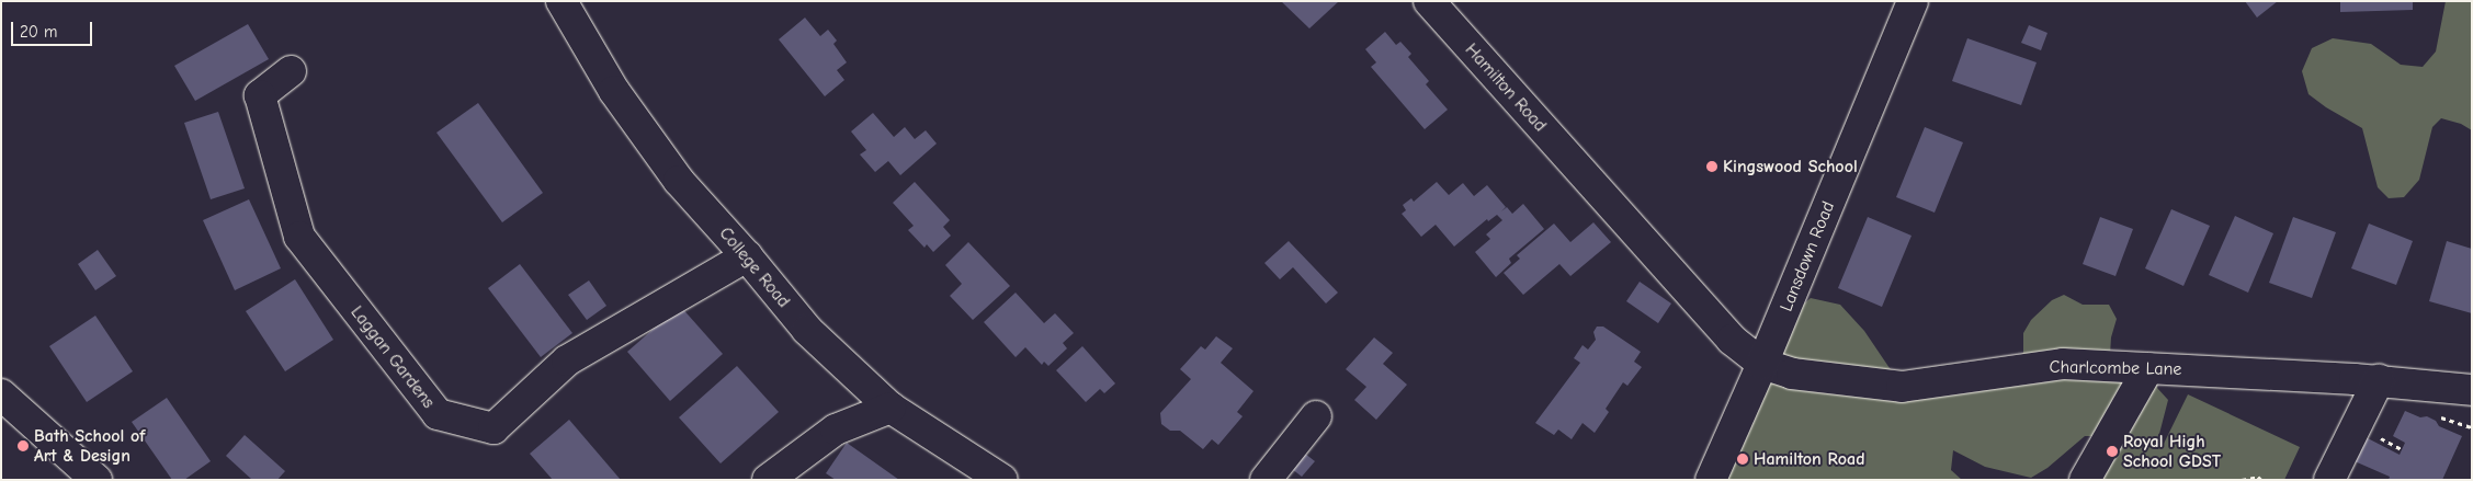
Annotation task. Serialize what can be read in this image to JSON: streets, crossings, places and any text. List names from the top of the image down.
{
  "streets": {
    "street": [
      "Hamilton Road",
      "Lansdown Road",
      "College Road",
      "Laggan Gardens",
      "Charlcombe Lane"
    ]
  },
  "crossings": [
    ["Hamilton Road", "Lansdown Road"],
    ["Hamilton Road", "Charlcombe Lane"],
    ["Lansdown Road", "Charlcombe Lane"],
    ["College Road", "Laggan Gardens"]
  ],
  "places": [
    "Kingswood School",
    "Bath School of Art & Design",
    "Royal High School GDST",
    "Hamilton Road"
  ],
  "scale_bar": "20 m"
}
